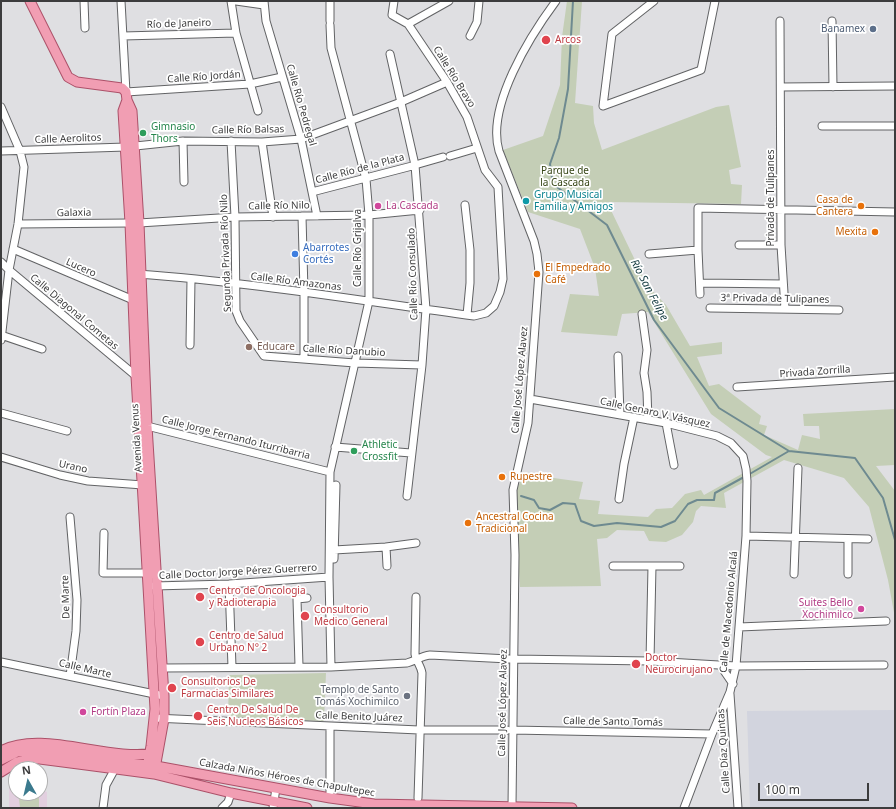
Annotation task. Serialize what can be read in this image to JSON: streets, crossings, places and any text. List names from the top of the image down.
{
  "streets": {
    "main road": ["Avenida Venus", "Calzada Niños Héroes de Chapultepec"],
    "street": [
      "Río de Janeiro",
      "Calle Río Jordán",
      "Calle Río Bravo",
      "Calle Río Pedregal",
      "Calle Río Balsas",
      "Calle Aerolitos",
      "Calle Río de la Plata",
      "Privada de Tulipanes",
      "Calle Río Nilo",
      "Galaxia",
      "Calle Río Grijalva",
      "Segunda Privada Río Nilo",
      "Lucero",
      "Calle Río Consulado",
      "Calle Río Amazonas",
      "3ª Privada de Tulipanes",
      "Calle Diagonal Cometas",
      "Calle Río Danubio",
      "Privada Zorrilla",
      "Calle José López Alavez",
      "Calle Genaro V. Vásquez",
      "Calle Jorge Fernando Iturribarria",
      "Urano",
      "Calle Doctor Jorge Pérez Guerrero",
      "De Marte",
      "Calle de Macedonio Alcalá",
      "Calle Marte",
      "Calle Benito Juárez",
      "Calle de Santo Tomás",
      "Calle Díaz Quintas"
    ]
  },
  "crossings": [
    ["Calle Río Jordán", "Calle Río Pedregal"],
    ["Calle Río Jordán", "Avenida Venus"],
    ["Calle Río Bravo", "Calle Río Balsas"],
    ["Calle Río Bravo", "Calle Río de la Plata"],
    ["Calle Río Bravo", "Calle Río Amazonas"],
    ["Calle Río Pedregal", "Calle Río Balsas"],
    ["Calle Río Pedregal", "Calle Río de la Plata"],
    ["Calle Río Pedregal", "Calle Río Nilo"],
    ["Calle Río Balsas", "Calle Aerolitos"],
    ["Calle Río Balsas", "Calle Río Grijalva"],
    ["Calle Río Balsas", "Segunda Privada Río Nilo"],
    ["Calle Río Balsas", "Calle Río Consulado"],
    ["Calle Río Balsas", "Avenida Venus"],
    ["Calle Aerolitos", "Avenida Venus"],
    ["Calle Río de la Plata", "Calle Río Grijalva"],
    ["Calle Río de la Plata", "Calle Río Consulado"],
    ["Privada de Tulipanes", "3ª Privada de Tulipanes"],
    ["Calle Río Nilo", "Calle Río Grijalva"],
    ["Calle Río Nilo", "Segunda Privada Río Nilo"],
    ["Calle Río Nilo", "Calle Río Consulado"],
    ["Calle Río Nilo", "Avenida Venus"],
    ["Galaxia", "Avenida Venus"],
    ["Calle Río Grijalva", "Calle Río Amazonas"],
    ["Calle Río Grijalva", "Calle Río Danubio"],
    ["Calle Río Grijalva", "Calle Jorge Fernando Iturribarria"],
    ["Calle Río Grijalva", "Calle Doctor Jorge Pérez Guerrero"],
    ["Segunda Privada Río Nilo", "Calle Río Amazonas"],
    ["Segunda Privada Río Nilo", "Calle Río Danubio"],
    ["Lucero", "Avenida Venus"],
    ["Calle Río Consulado", "Calle Río Amazonas"],
    ["Calle Río Consulado", "Calle Río Danubio"],
    ["Calle Río Amazonas", "Avenida Venus"],
    ["Calle Diagonal Cometas", "Avenida Venus"],
    ["Calle José López Alavez", "Calle Genaro V. Vásquez"],
    ["Calle José López Alavez", "Calle de Santo Tomás"],
    ["Calle José López Alavez", "Calzada Niños Héroes de Chapultepec"],
    ["Calle Genaro V. Vásquez", "Calle de Macedonio Alcalá"],
    ["Avenida Venus", "Calle Jorge Fernando Iturribarria"],
    ["Avenida Venus", "Urano"],
    ["Avenida Venus", "Calle Doctor Jorge Pérez Guerrero"],
    ["Avenida Venus", "Calle Marte"],
    ["Avenida Venus", "Calle Benito Juárez"],
    ["Avenida Venus", "Calzada Niños Héroes de Chapultepec"],
    ["De Marte", "Calle Marte"],
    ["Calle de Macedonio Alcalá", "Calle de Santo Tomás"],
    ["Calle de Macedonio Alcalá", "Calle Díaz Quintas"],
    ["Calle Benito Juárez", "Calle de Santo Tomás"]
  ],
  "water": ["Río San Felipe"],
  "parks": ["Parque de la Cascada"],
  "places": [
    "Banamex",
    "Arcos",
    "Gimnasio Thors",
    "Grupo Musical Familia y Amigos",
    "La Cascada",
    "Casa de Cantera",
    "Mexita",
    "Abarrotes Cortés",
    "El Empedrado Café",
    "Educare",
    "Athletic Crossfit",
    "Rupestre",
    "Ancestral Cocina Tradicional",
    "Centro de Oncologia y Radioterapia",
    "Suites Bello Xochimilco",
    "Consultorio Medico General",
    "Centro de Salud Urbano N° 2",
    "Doctor Neurocirujano",
    "Consultorios De Farmacias Similares",
    "Templo de Santo Tomás Xochimilco",
    "Fortín Plaza",
    "Centro De Salud De Seis Nucleos Básicos"
  ],
  "scale_bar": "100 m",
  "north": "top"
}
